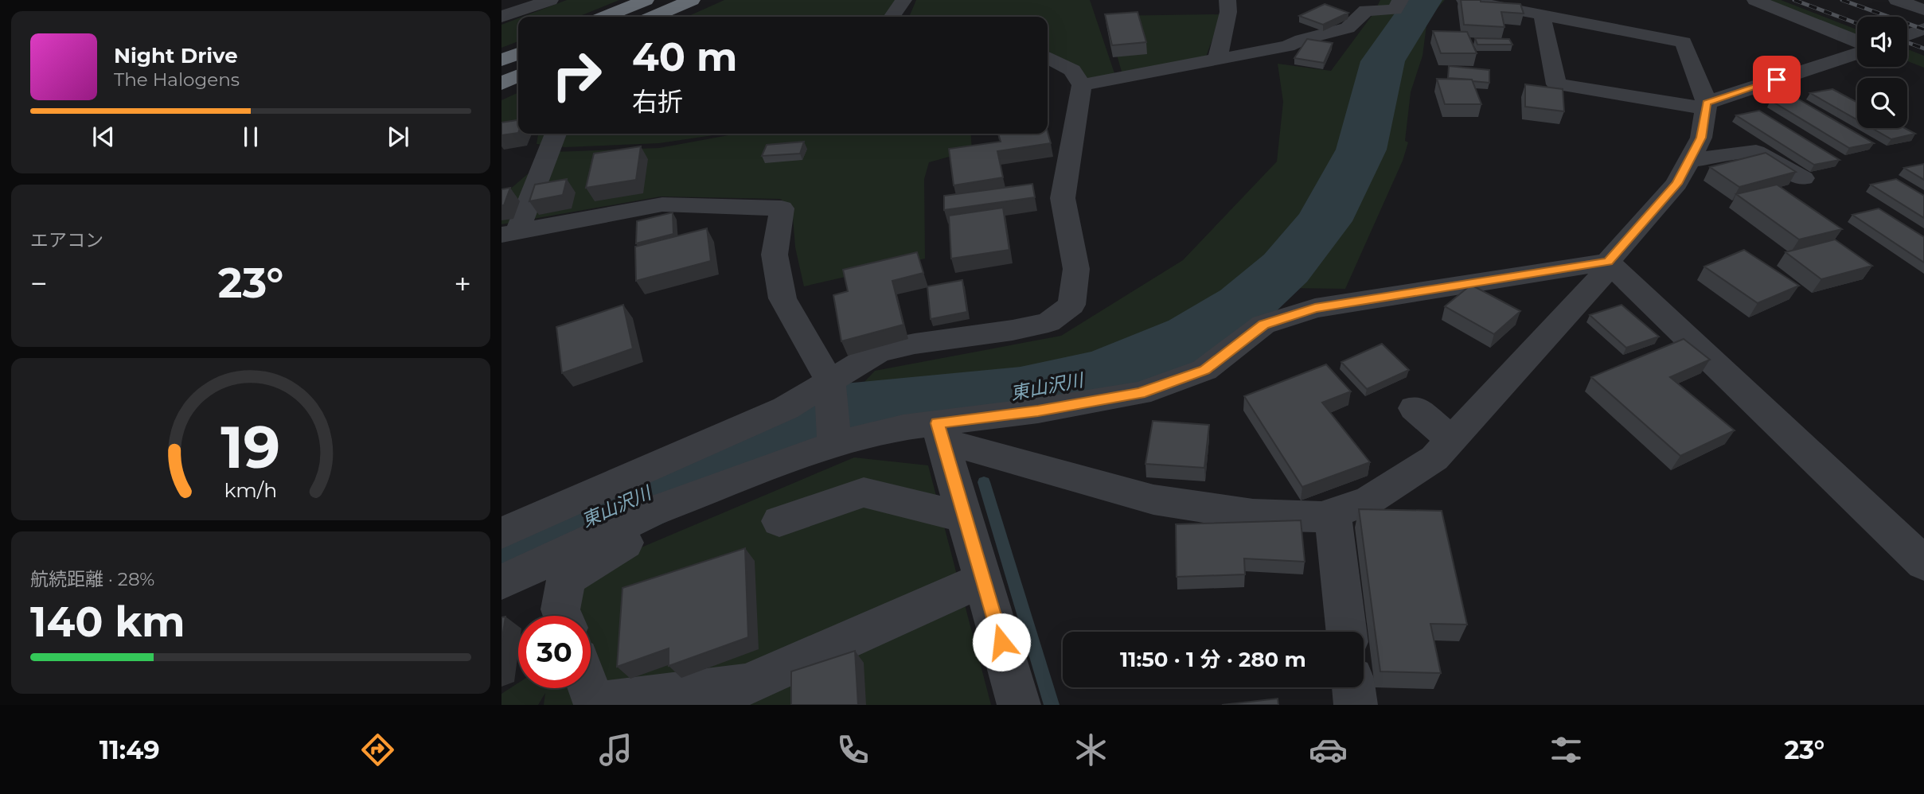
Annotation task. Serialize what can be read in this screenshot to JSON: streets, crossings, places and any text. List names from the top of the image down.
{
  "water": ["東山沢川"],
  "page": {
    "turn": ["40 m", "右折"],
    "song": ["Night Drive", "The Halogens"],
    "tile": [
      "エアコン",
      ["航続距離 · 28%", "140 km"]
    ],
    "heat": ["−", "23°", "+"],
    "limit": "30",
    "trip": "11:50 · 1 分 · 280 m",
    "tabs": ["11:49", "23°"],
    "gauge": ["19", "km/h"]
  }
}
